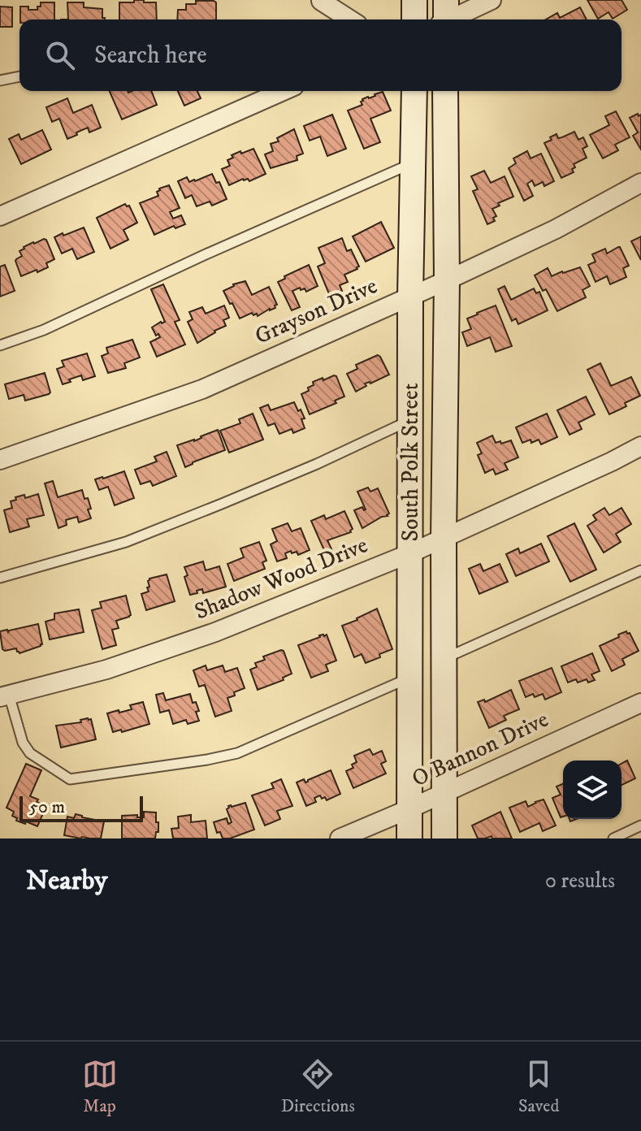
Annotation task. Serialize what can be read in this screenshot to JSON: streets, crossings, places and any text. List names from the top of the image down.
{
  "streets": {
    "main road": ["South Polk Street"],
    "street": ["Grayson Drive", "Shadow Wood Drive", "O Bannon Drive"]
  },
  "crossings": [
    ["Grayson Drive", "South Polk Street"],
    ["South Polk Street", "Shadow Wood Drive"],
    ["South Polk Street", "O Bannon Drive"]
  ],
  "scale_bar": "50 m",
  "page": {
    "search": "Search here",
    "scale": "50 m",
    "heading": ["Nearby", "0 results"],
    "nav": ["Map", "Directions", "Saved"]
  }
}
